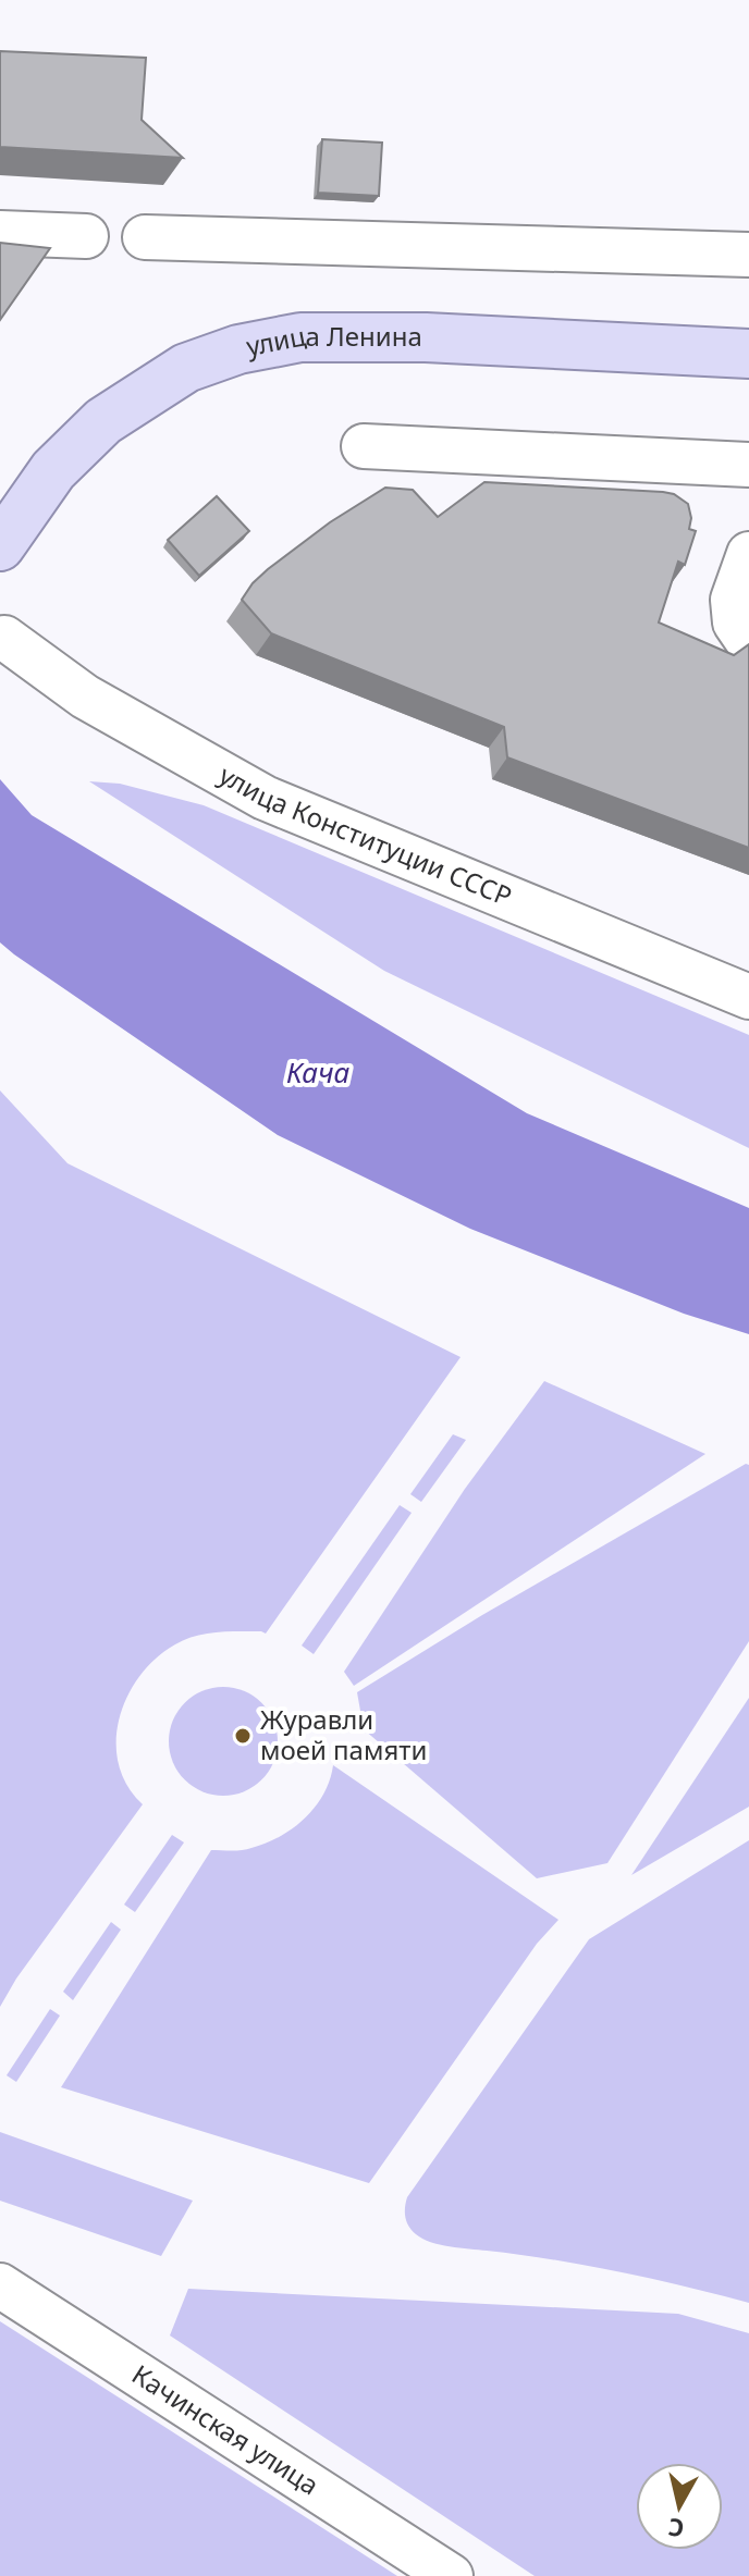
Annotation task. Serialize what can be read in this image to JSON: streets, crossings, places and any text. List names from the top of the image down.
{
  "streets": {
    "main road": ["улица Ленина"],
    "street": ["улица Конституции СССР", "Качинская улица"]
  },
  "water": ["Кача"],
  "places": ["Журавли моей памяти"],
  "north": "bottom"
}
